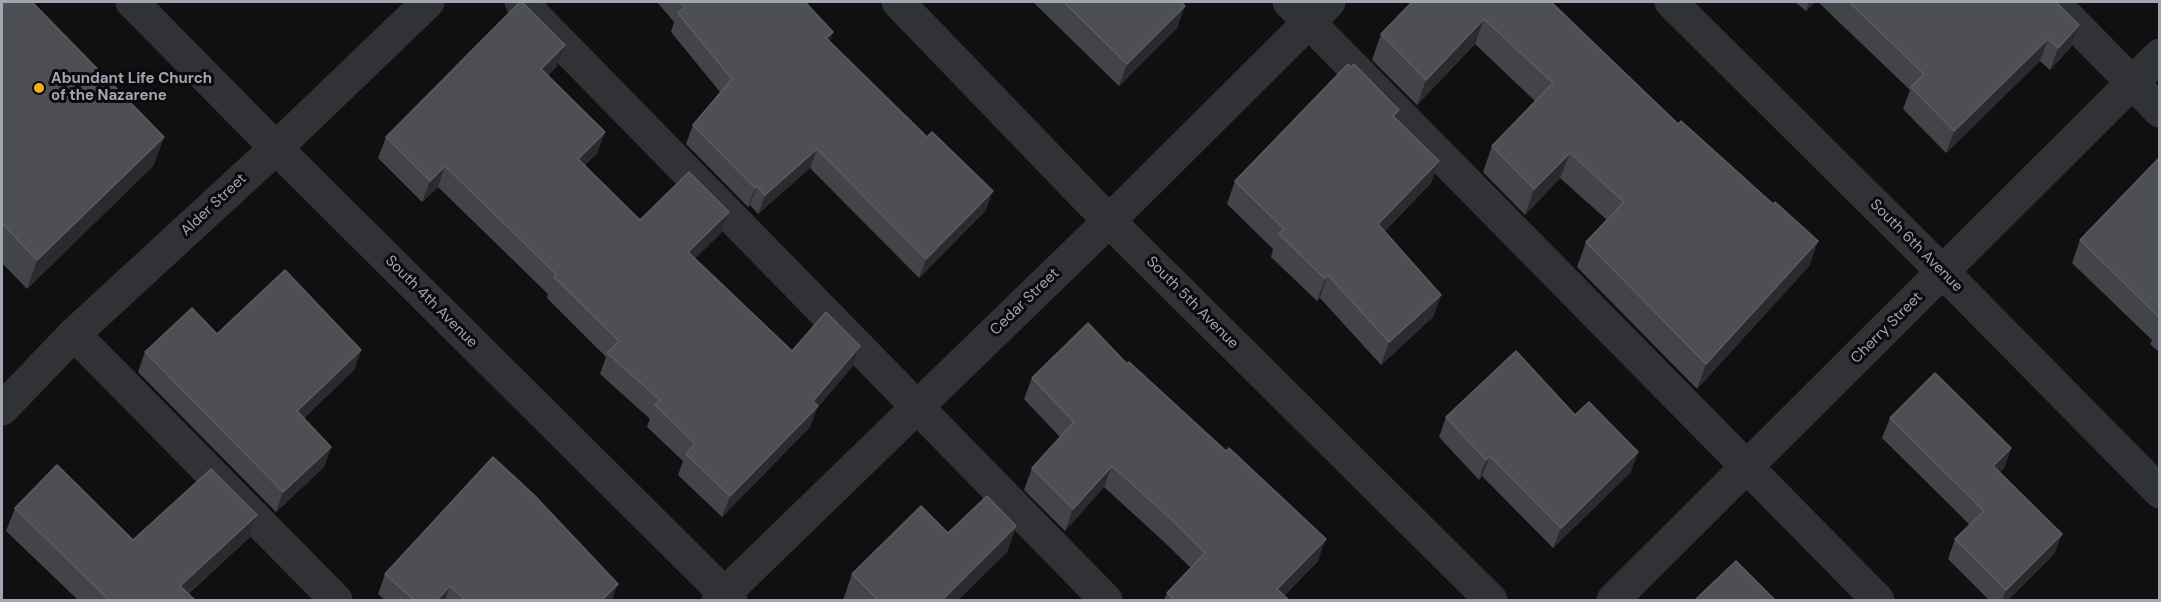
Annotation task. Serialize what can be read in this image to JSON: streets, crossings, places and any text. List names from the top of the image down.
{
  "streets": {
    "street": [
      "Alder Street",
      "South 6th Avenue",
      "South 4th Avenue",
      "Cedar Street",
      "South 5th Avenue",
      "Cherry Street"
    ]
  },
  "crossings": [
    ["Alder Street", "South 4th Avenue"],
    ["South 6th Avenue", "Cherry Street"],
    ["South 4th Avenue", "Cedar Street"],
    ["Cedar Street", "South 5th Avenue"]
  ],
  "places": ["Abundant Life Church of the Nazarene"]
}
